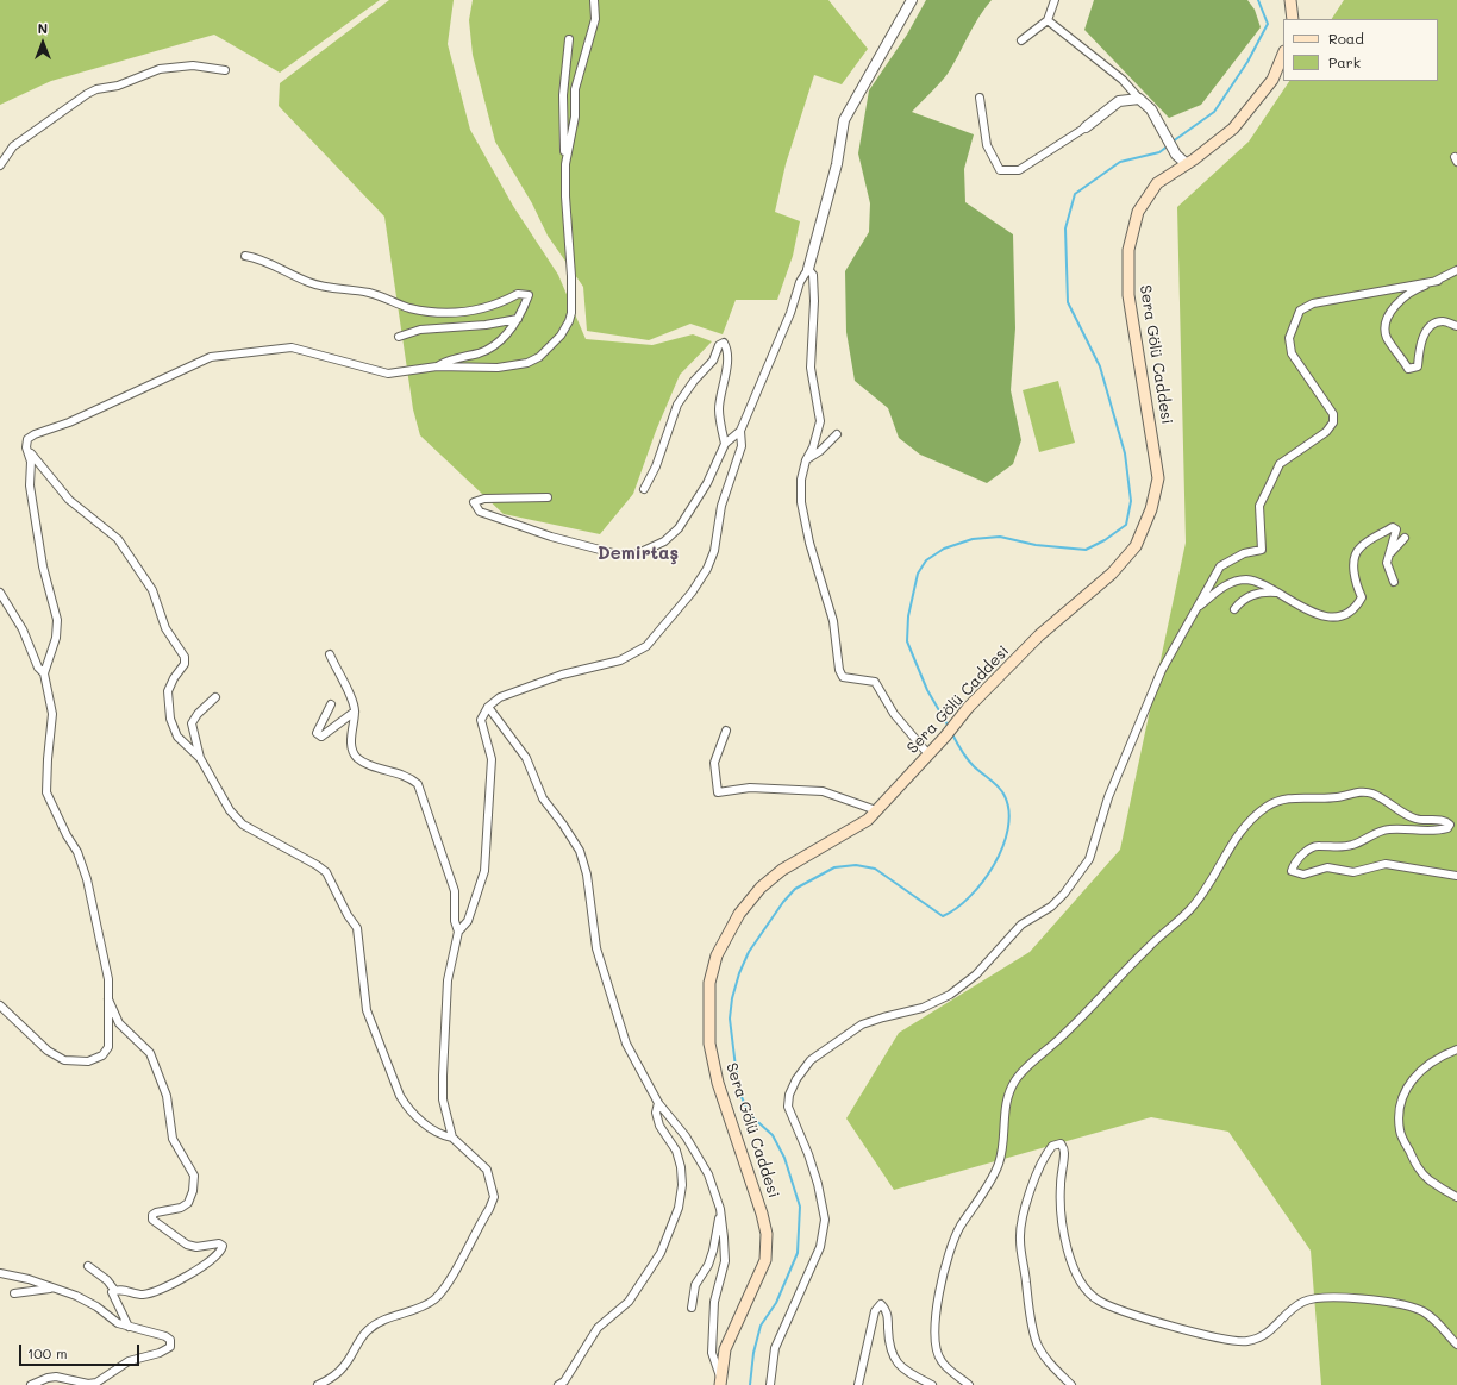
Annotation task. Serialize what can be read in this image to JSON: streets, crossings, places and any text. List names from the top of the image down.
{
  "streets": {
    "main road": ["Sera Gölü Caddesi"]
  },
  "districts": ["Demirtaş"],
  "legend": ["Road", "Park"],
  "scale_bar": "100 m",
  "north": "top"
}
